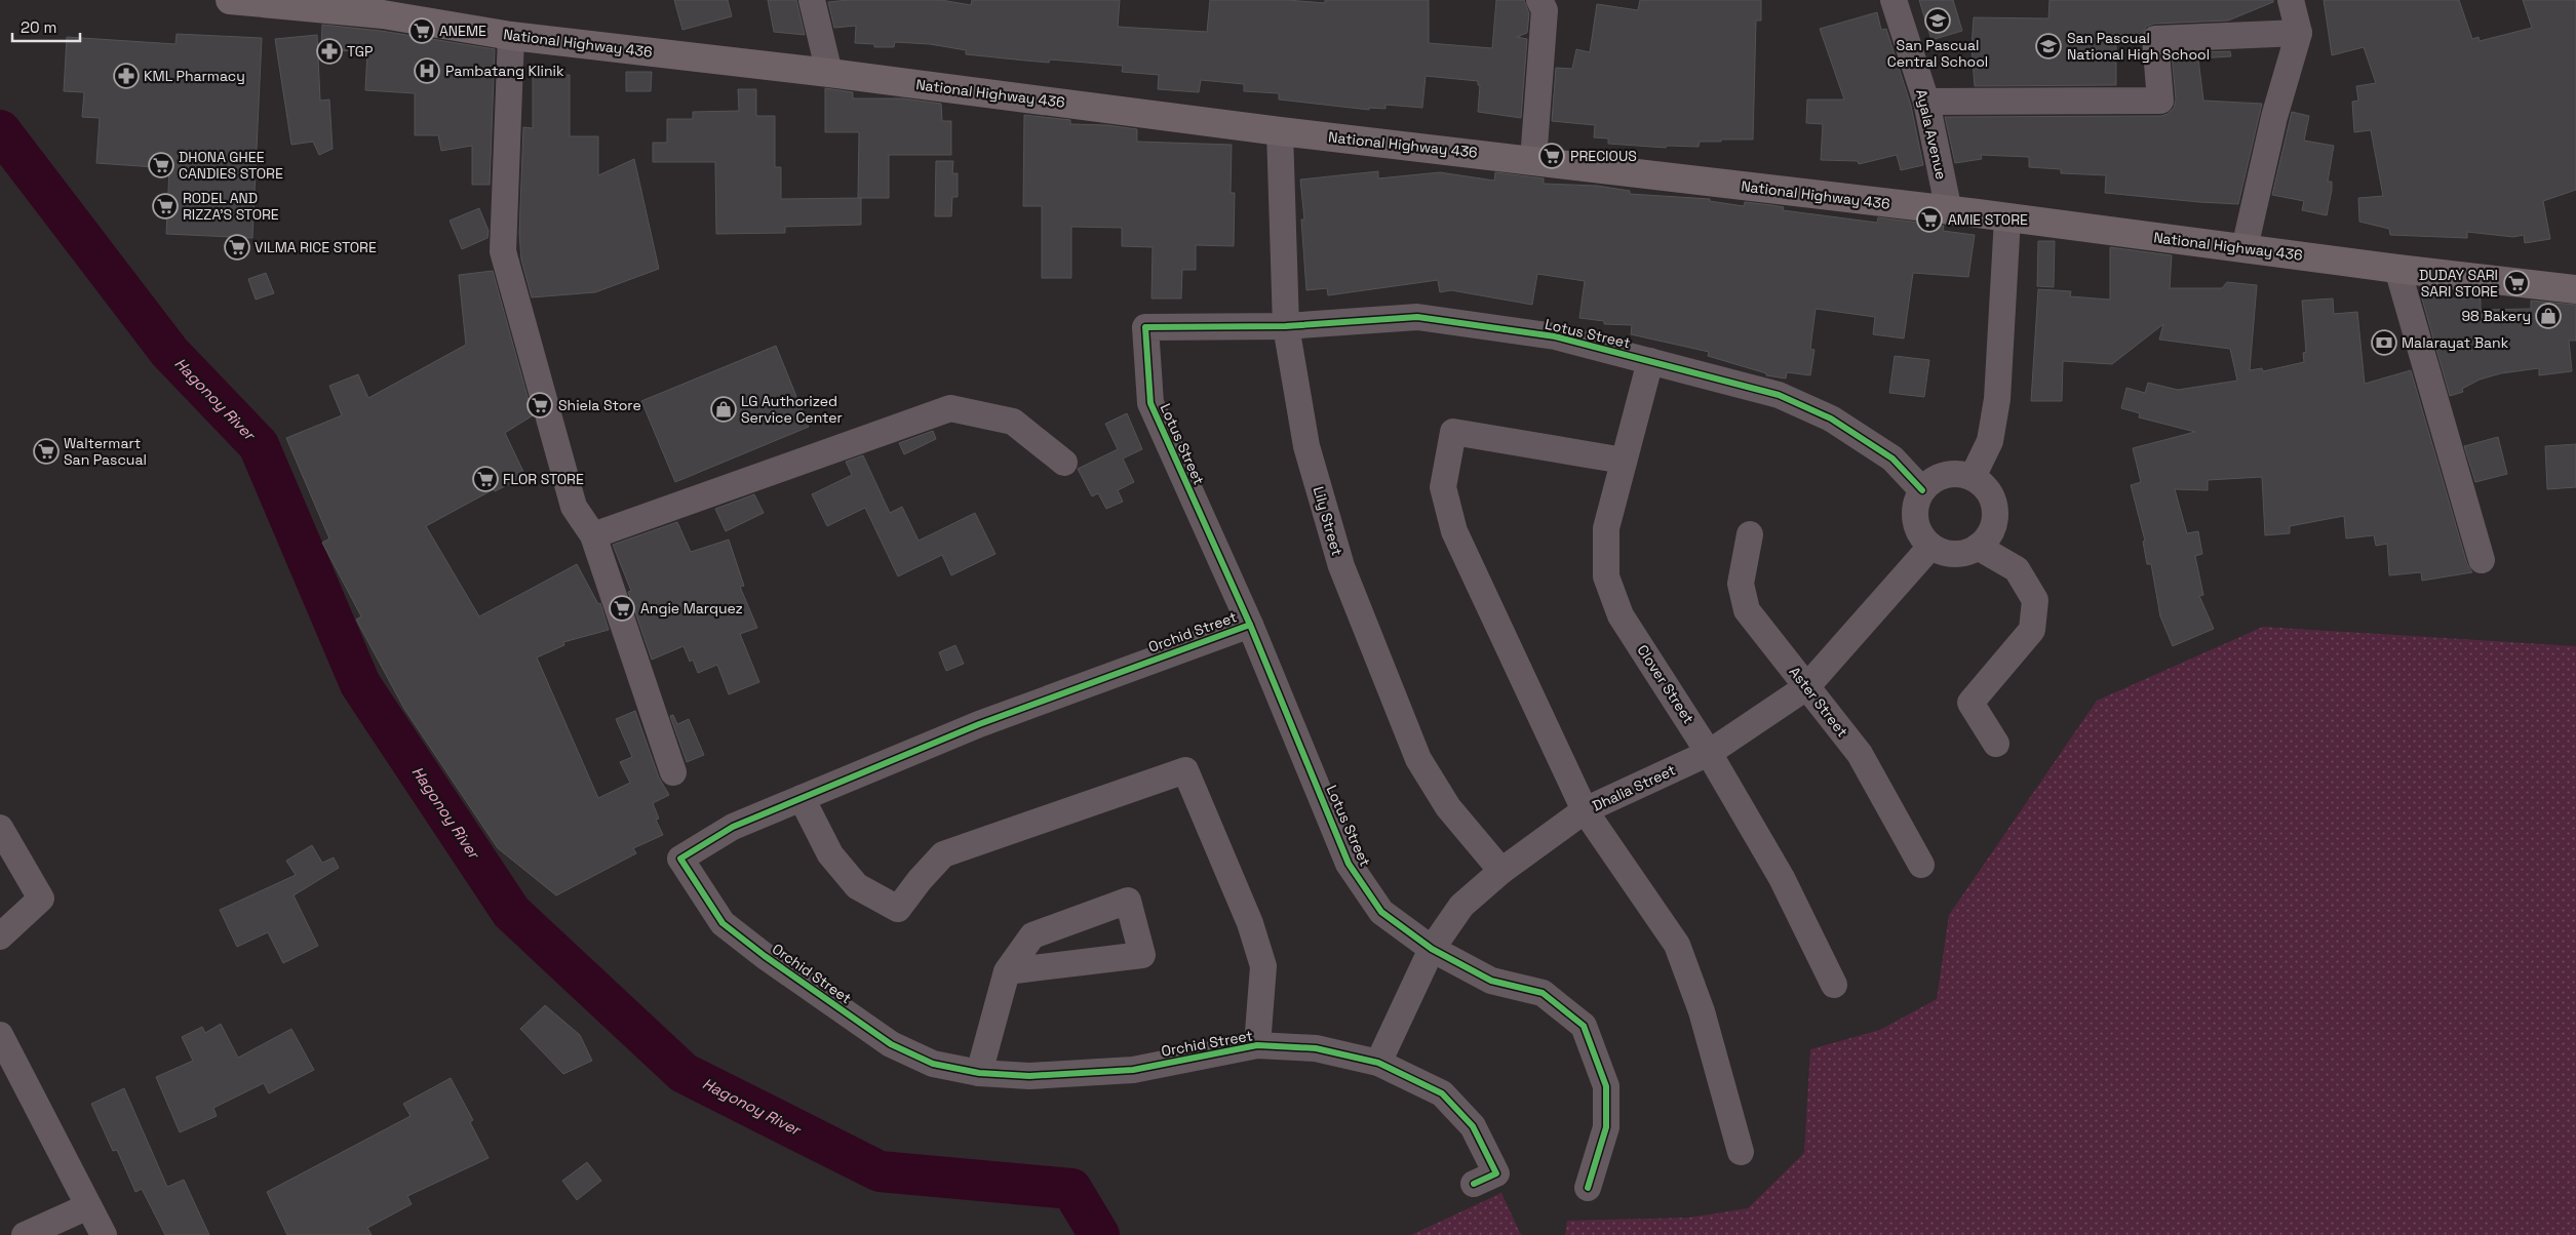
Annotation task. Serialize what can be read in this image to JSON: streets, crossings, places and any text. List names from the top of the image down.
{
  "streets": {
    "main road": ["National Highway 436"],
    "street": [
      "Ayala Avenue",
      "Lotus Street",
      "Lily Street",
      "Orchid Street",
      "Clover Street",
      "Aster Street",
      "Dhalia Street"
    ]
  },
  "crossings": [
    ["National Highway 436", "Ayala Avenue"],
    ["National Highway 436", "Lily Street"],
    ["Lotus Street", "Lily Street"],
    ["Lotus Street", "Orchid Street"],
    ["Lotus Street", "Clover Street"],
    ["Lotus Street", "Dhalia Street"],
    ["Lily Street", "Dhalia Street"],
    ["Orchid Street", "Dhalia Street"],
    ["Clover Street", "Dhalia Street"],
    ["Aster Street", "Dhalia Street"]
  ],
  "water": ["Hagonoy River"],
  "places": {
    "school or university": ["San Pascual Central School", "San Pascual National High School"],
    "supermarket": [
      "ANEME",
      "PRECIOUS",
      "DHONA GHEE CANDIES STORE",
      "RODEL AND RIZZA'S STORE",
      "AMIE STORE",
      "VILMA RICE STORE",
      "DUDAY SARI SARI STORE",
      "Shiela Store",
      "Waltermart San Pascual",
      "FLOR STORE",
      "Angie Marquez"
    ],
    "pharmacy": ["TGP", "KML Pharmacy"],
    "hospital": ["Pambatang Klinik"],
    "shop": ["98 Bakery", "LG Authorized Service Center"],
    "bank": ["Malarayat Bank"]
  },
  "scale_bar": "20 m"
}
